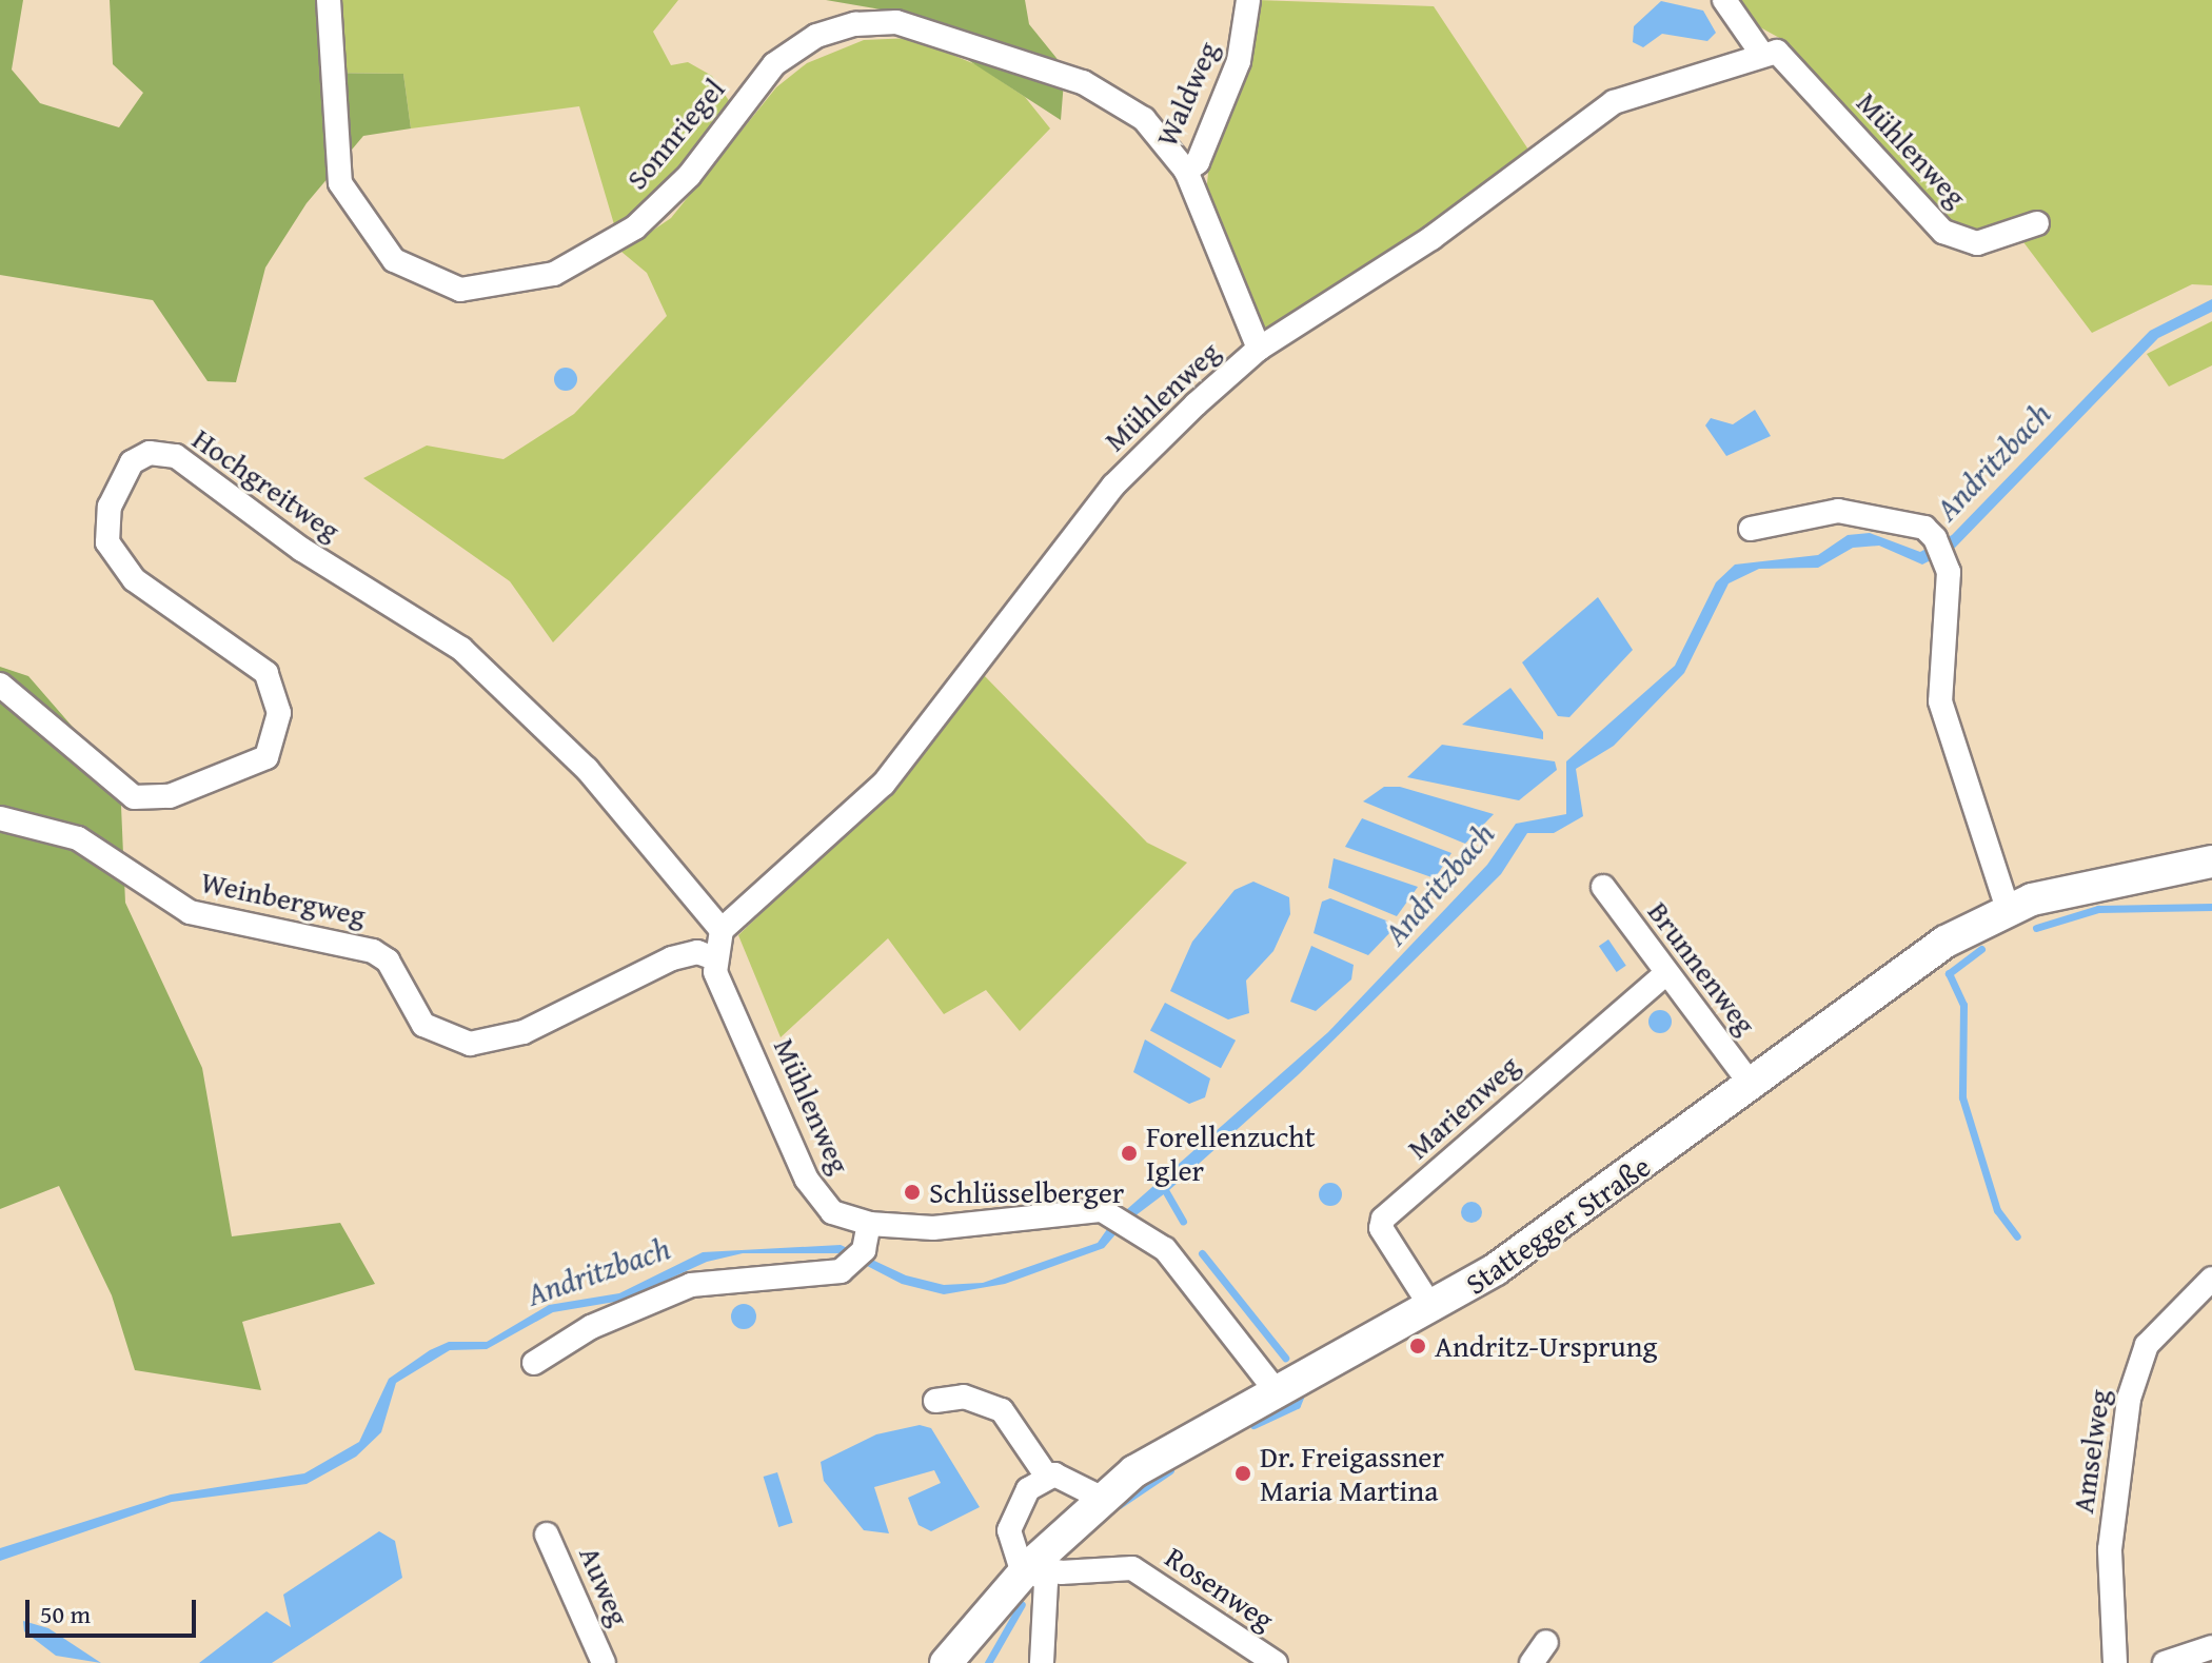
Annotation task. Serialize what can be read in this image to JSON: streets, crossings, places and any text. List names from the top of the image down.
{
  "streets": {
    "main road": ["Stattegger Straße"],
    "street": [
      "Waldweg",
      "Sonnriegel",
      "Mühlenweg",
      "Hochgreitweg",
      "Weinbergweg",
      "Brunnenweg",
      "Marienweg",
      "Amselweg",
      "Auweg",
      "Rosenweg"
    ]
  },
  "crossings": [
    ["Waldweg", "Sonnriegel"],
    ["Waldweg", "Mühlenweg"],
    ["Mühlenweg", "Hochgreitweg"],
    ["Mühlenweg", "Weinbergweg"],
    ["Mühlenweg", "Stattegger Straße"],
    ["Brunnenweg", "Marienweg"],
    ["Brunnenweg", "Stattegger Straße"],
    ["Marienweg", "Stattegger Straße"],
    ["Stattegger Straße", "Rosenweg"]
  ],
  "water": ["Andritzbach"],
  "places": [
    "Forellenzucht Igler",
    "Schlüsselberger",
    "Andritz-Ursprung",
    "Dr. Freigassner Maria Martina"
  ],
  "scale_bar": "50 m"
}
